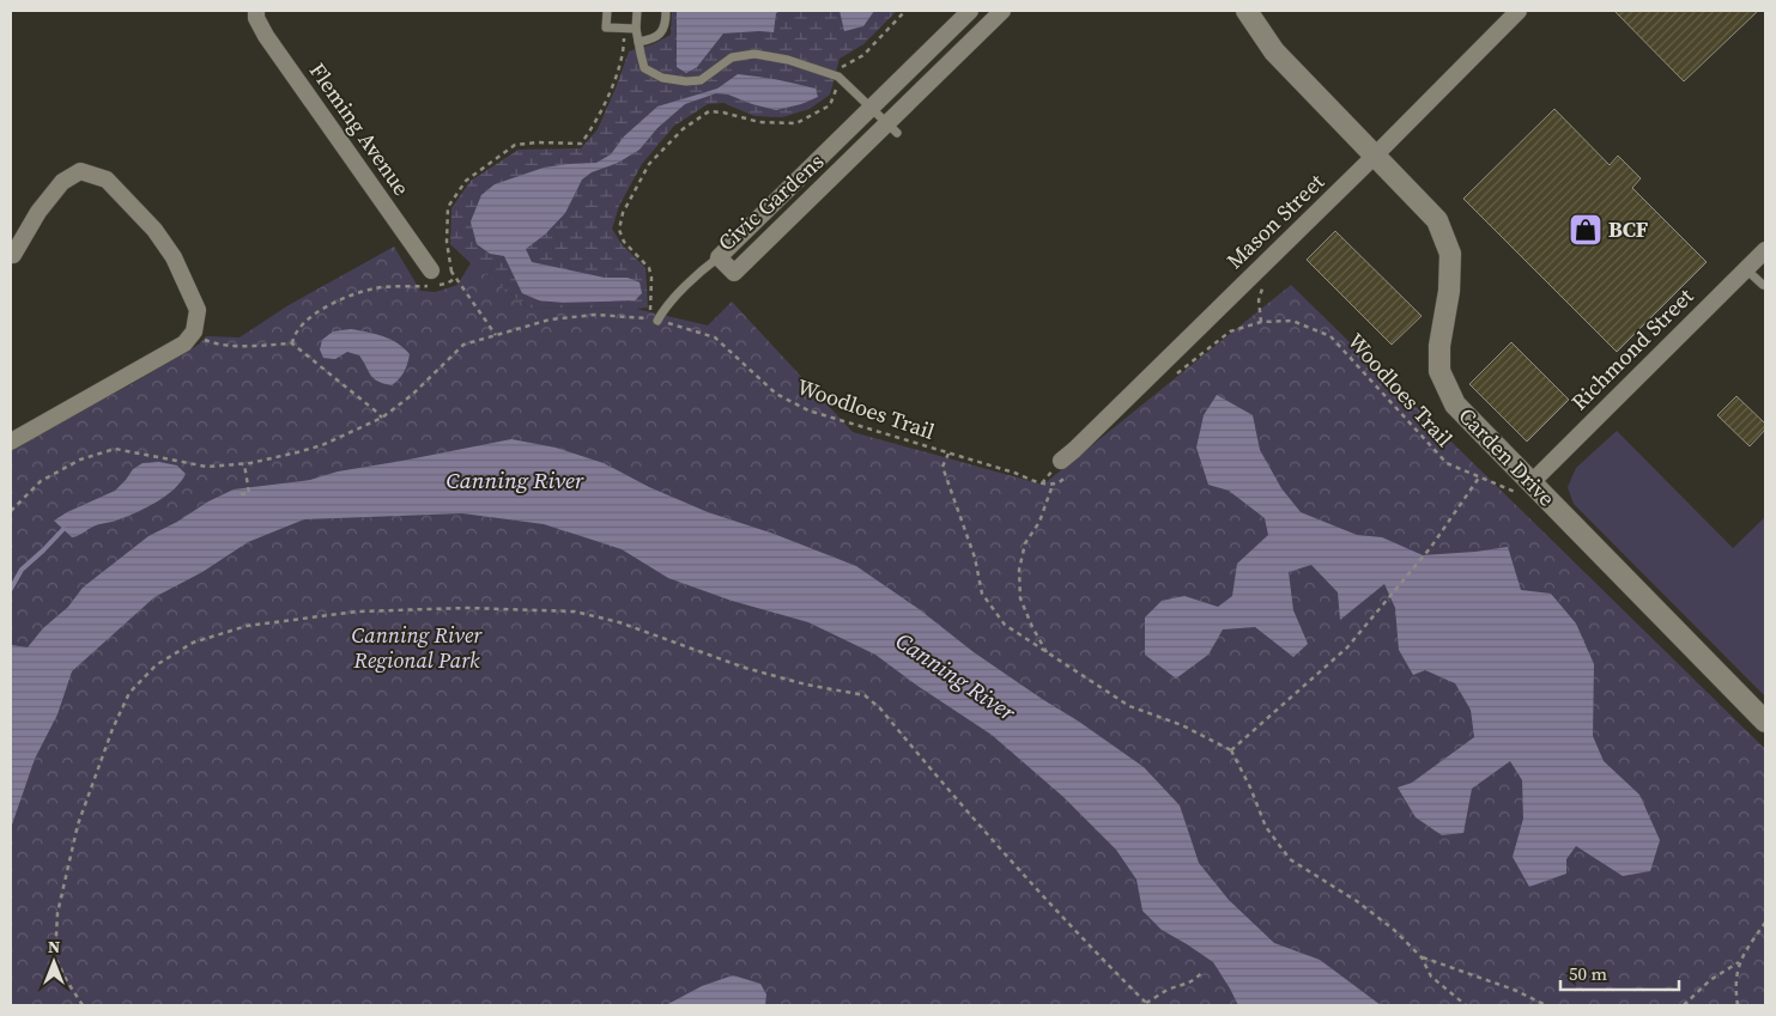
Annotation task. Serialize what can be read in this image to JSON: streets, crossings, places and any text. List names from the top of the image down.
{
  "streets": {
    "street": [
      "Fleming Avenue",
      "Civic Gardens",
      "Mason Street",
      "Richmond Street",
      "Carden Drive"
    ],
    "path": ["Woodloes Trail"]
  },
  "crossings": [
    ["Mason Street", "Carden Drive"],
    ["Richmond Street", "Woodloes Trail"],
    ["Richmond Street", "Carden Drive"],
    ["Woodloes Trail", "Carden Drive"]
  ],
  "water": ["Canning River"],
  "parks": ["Canning River Regional Park"],
  "places": {
    "shop": ["BCF"]
  },
  "scale_bar": "50 m",
  "north": "top"
}
